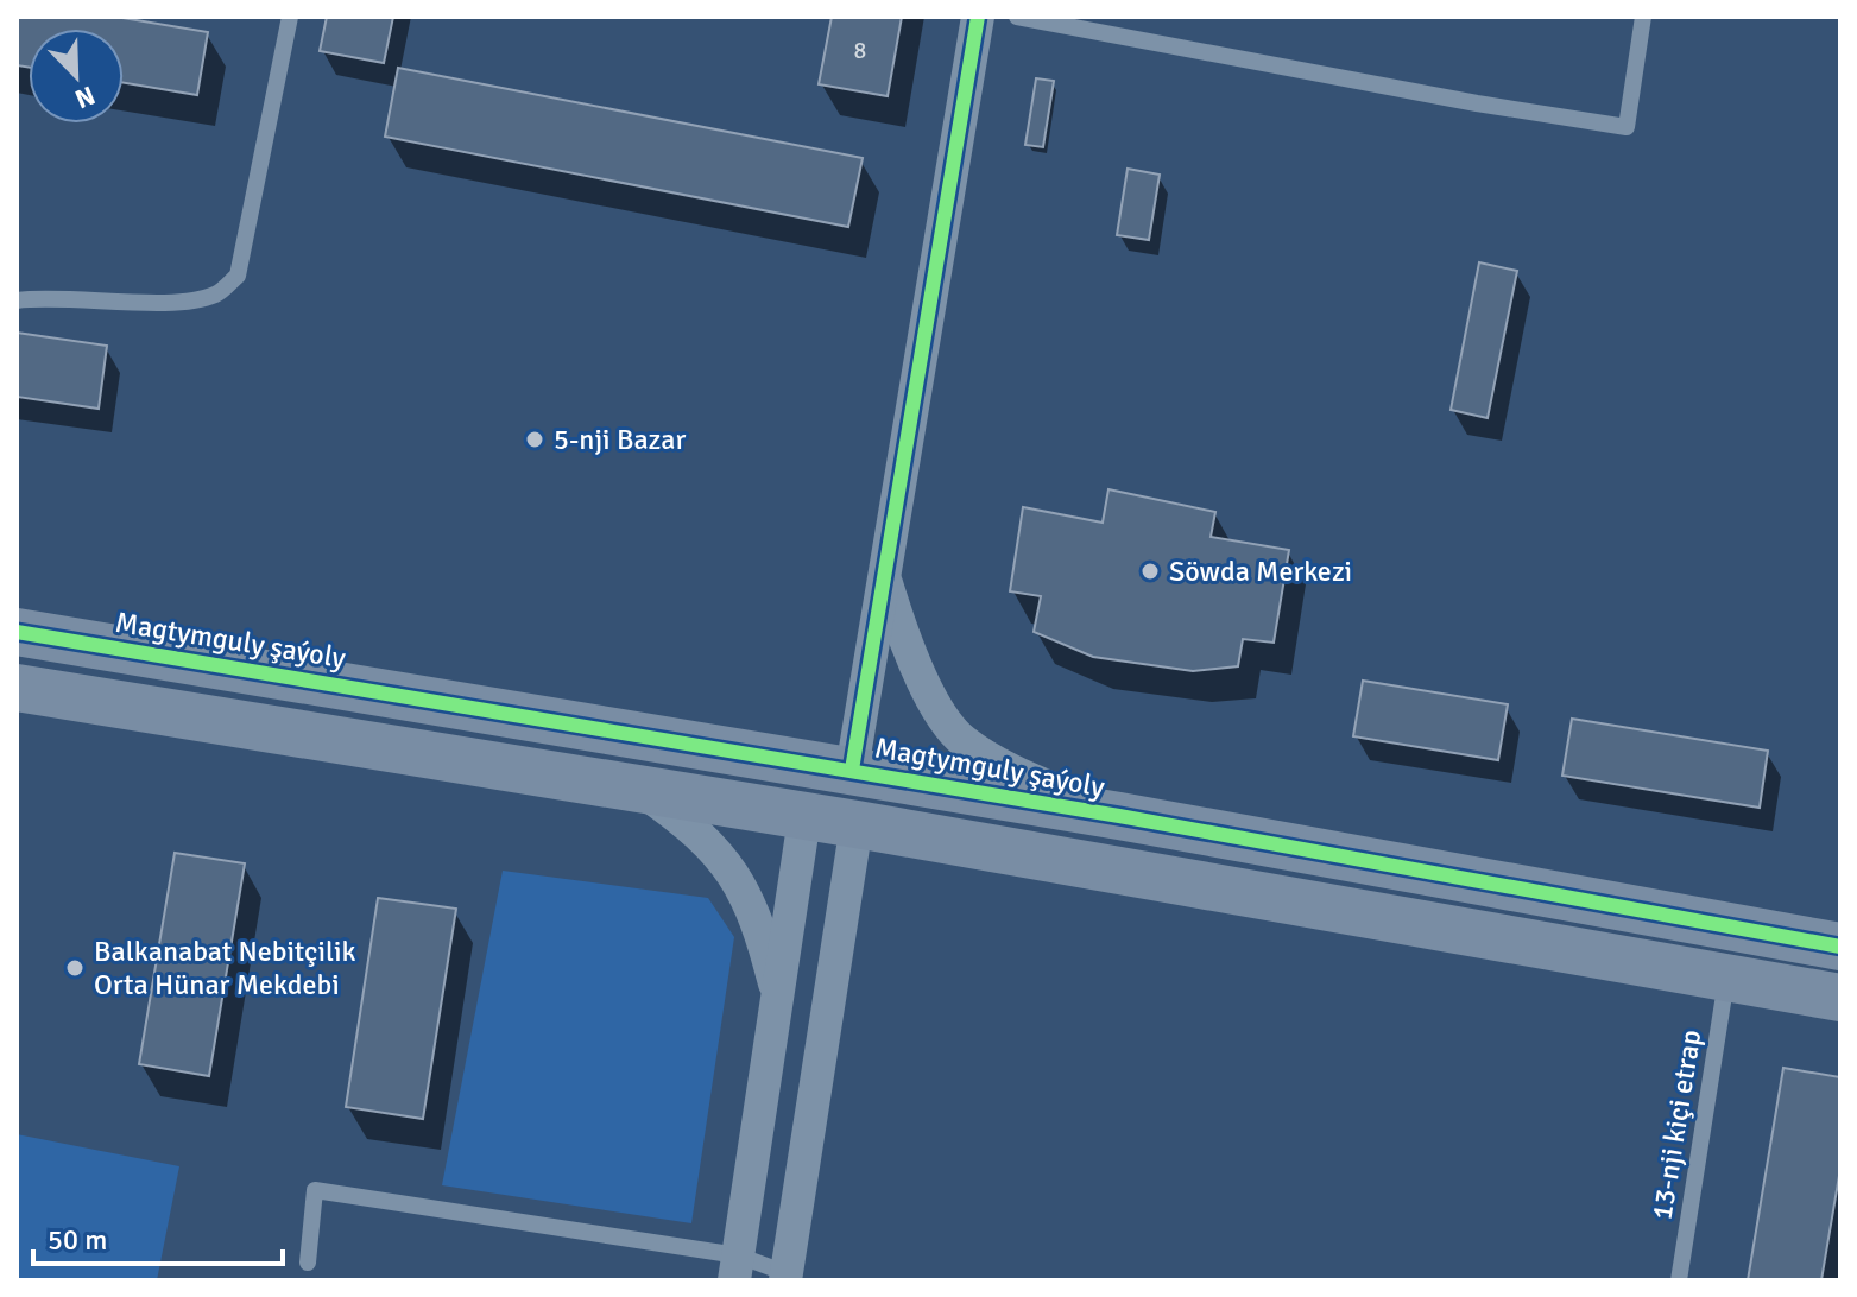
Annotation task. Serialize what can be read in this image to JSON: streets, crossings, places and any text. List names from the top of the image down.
{
  "streets": {
    "street": ["Magtymguly şaýoly"],
    "lane": ["13-nji kiçi etrap"]
  },
  "places": ["5-nji Bazar", "Söwda Merkezi", "Balkanabat Nebitçilik Orta Hünar Mekdebi"],
  "house_numbers": ["8"],
  "scale_bar": "50 m",
  "north": "bottom right"
}
